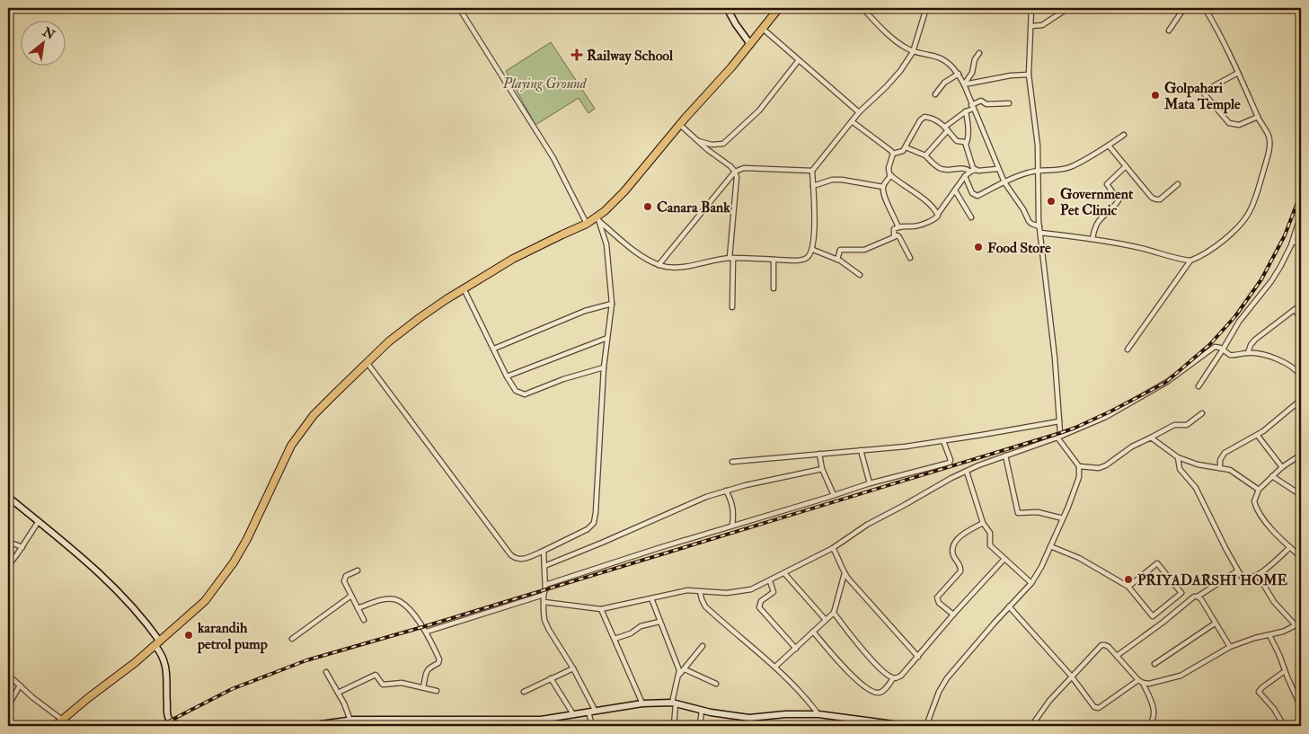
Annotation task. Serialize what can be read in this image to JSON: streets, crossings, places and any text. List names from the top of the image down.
{
  "parks": ["Playing Ground"],
  "places": {
    "health": ["Railway School"],
    "other": [
      "Golpahari Mata Temple",
      "Government Pet Clinic",
      "Canara Bank",
      "Food Store",
      "PRIYADARSHI HOME",
      "karandih petrol pump"
    ]
  },
  "north": "top right"
}
